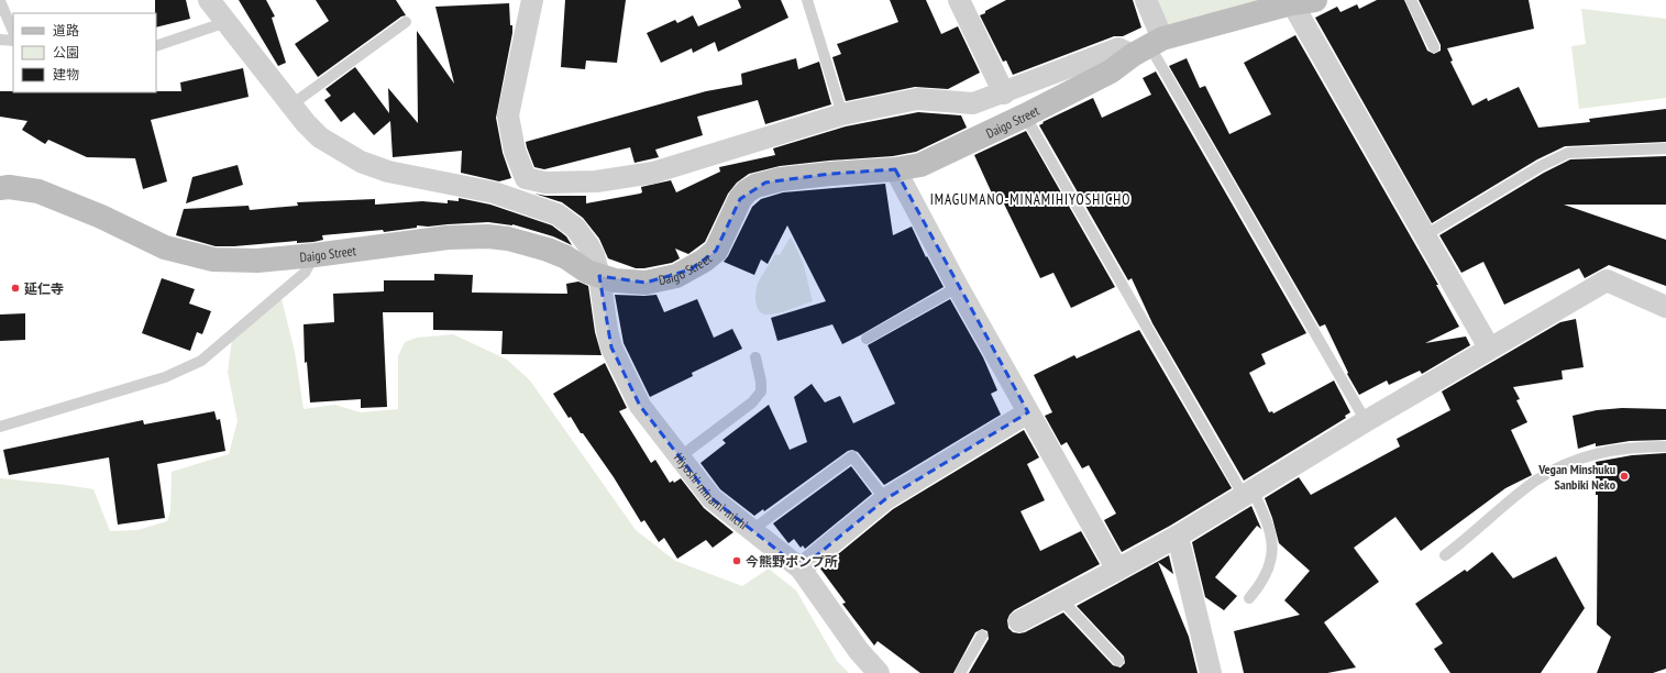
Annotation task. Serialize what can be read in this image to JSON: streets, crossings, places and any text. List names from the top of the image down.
{
  "streets": {
    "main road": ["Daigo Street"],
    "street": ["Hiyoshi-minami-michi"]
  },
  "crossings": [
    ["Daigo Street", "Hiyoshi-minami-michi"]
  ],
  "districts": ["IMAGUMANO-MINAMIHIYOSHICHO"],
  "places": ["延仁寺", "Vegan Minshuku Sanbiki Neko", "今熊野ポンプ所"],
  "legend": ["道路", "公園", "建物"]
}
